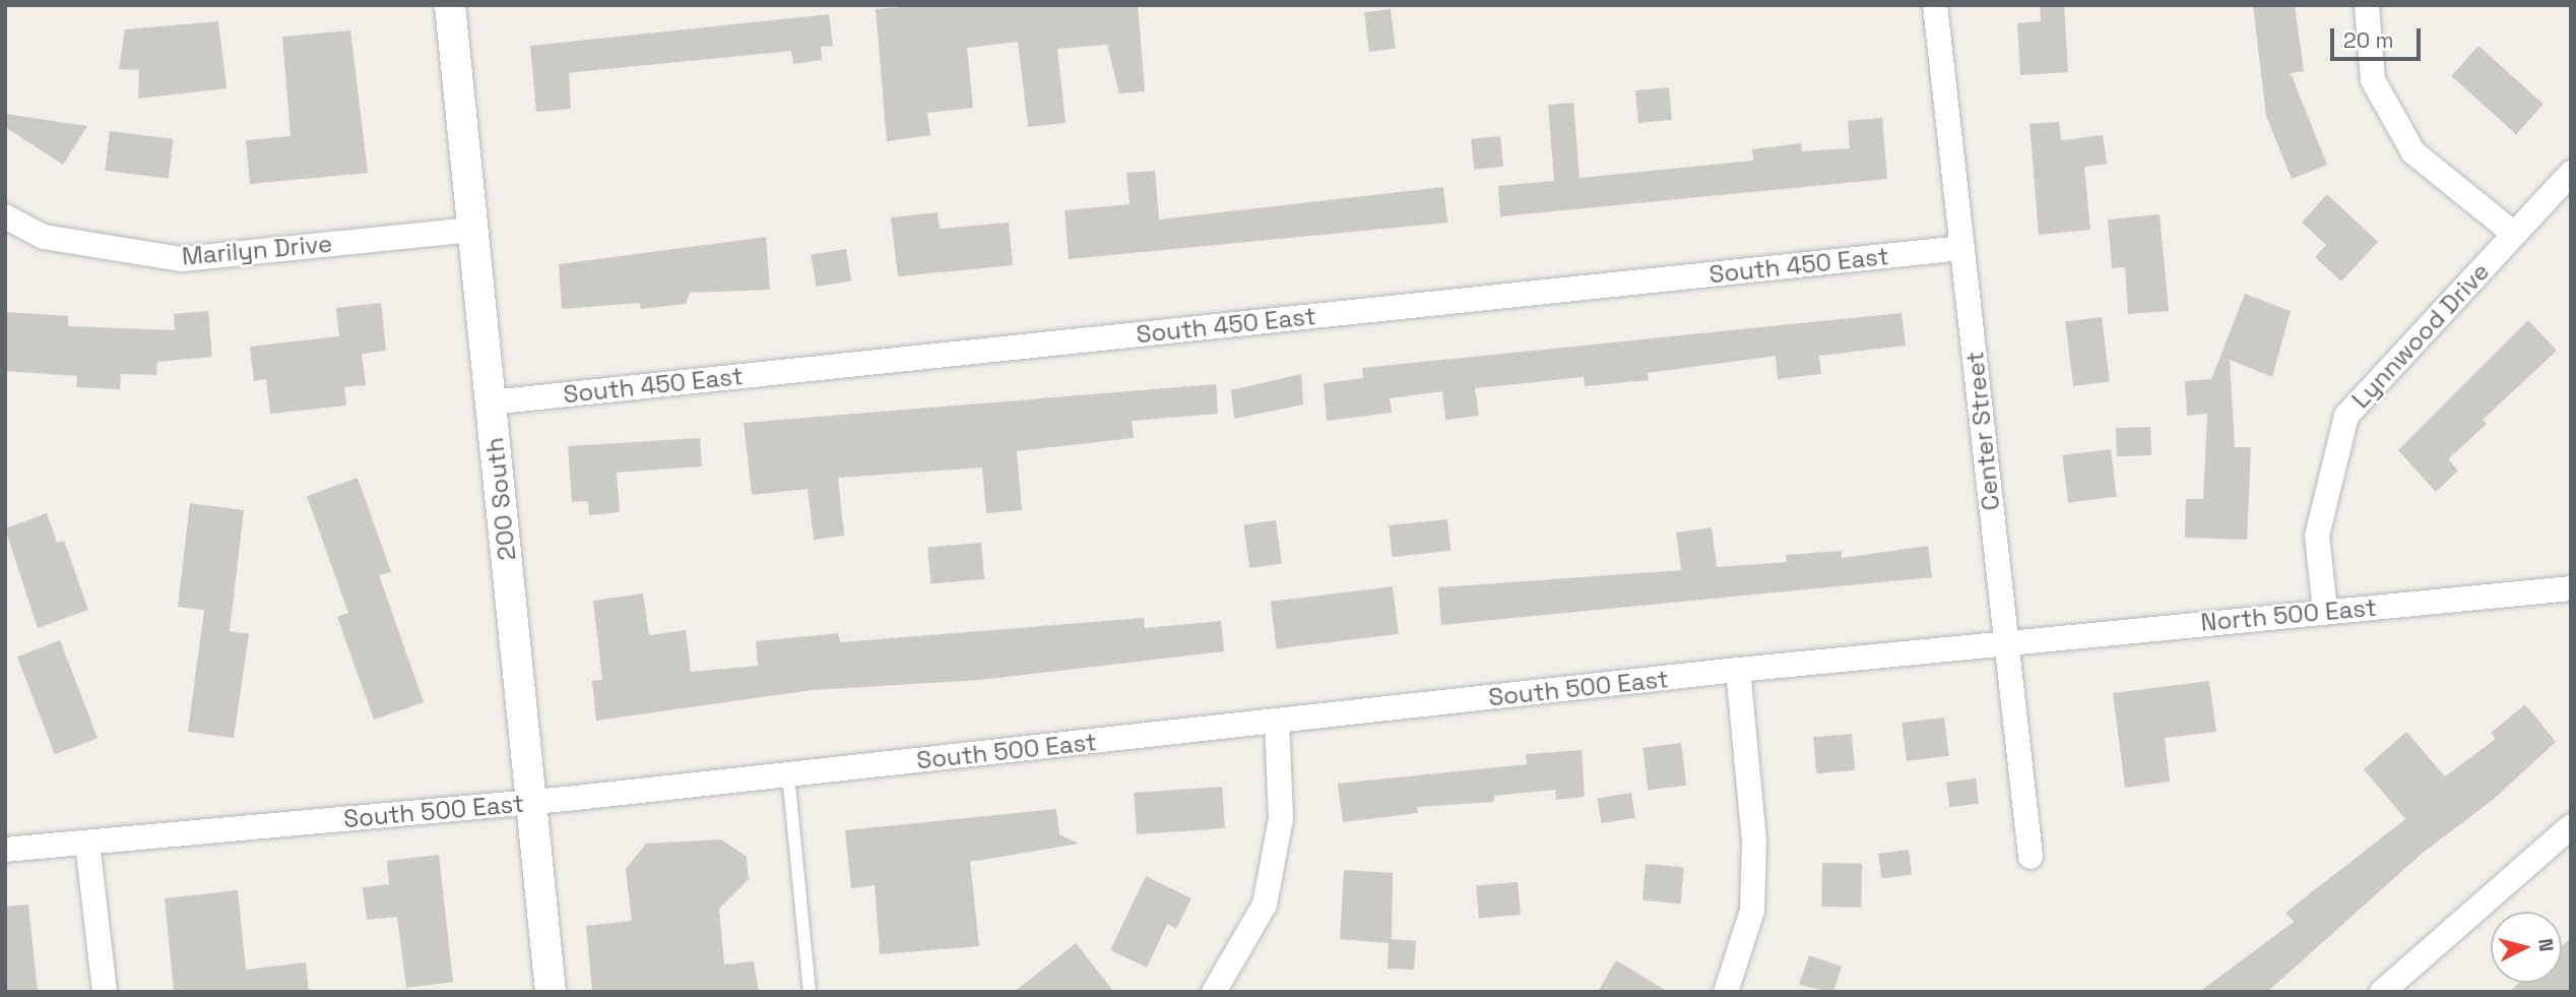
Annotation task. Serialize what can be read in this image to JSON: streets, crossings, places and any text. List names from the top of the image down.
{
  "streets": {
    "street": [
      "Marilyn Drive",
      "South 450 East",
      "Lynnwood Drive",
      "Center Street",
      "200 South",
      "North 500 East",
      "South 500 East"
    ]
  },
  "crossings": [
    ["Marilyn Drive", "200 South"],
    ["South 450 East", "Center Street"],
    ["South 450 East", "200 South"],
    ["Lynnwood Drive", "North 500 East"],
    ["Center Street", "North 500 East"],
    ["Center Street", "South 500 East"],
    ["200 South", "South 500 East"],
    ["North 500 East", "South 500 East"]
  ],
  "scale_bar": "20 m",
  "north": "right"
}
